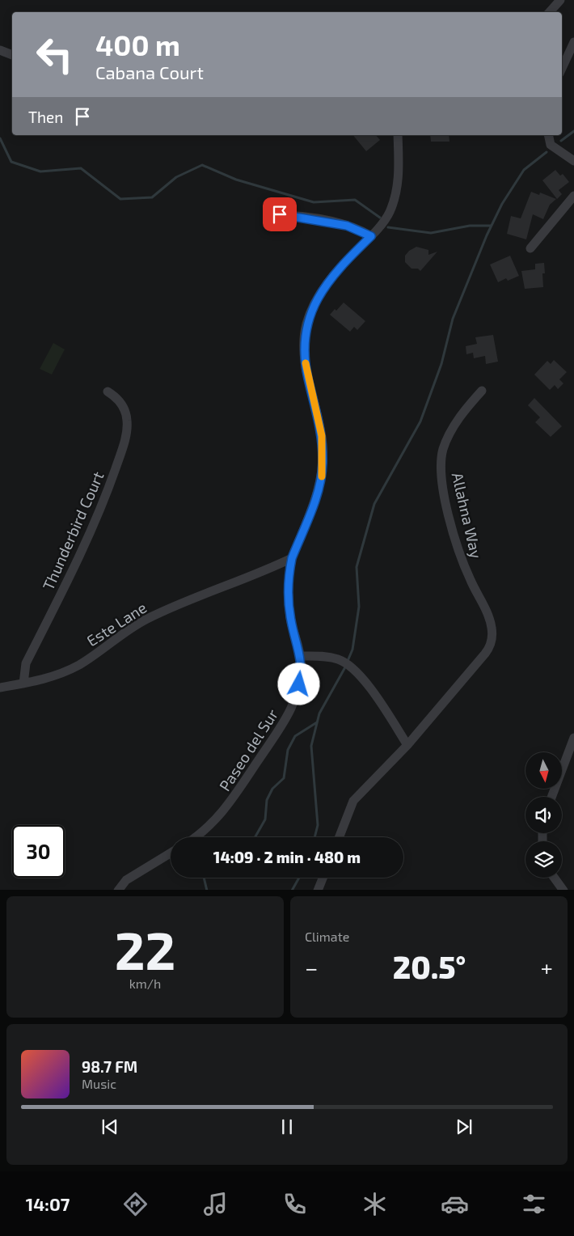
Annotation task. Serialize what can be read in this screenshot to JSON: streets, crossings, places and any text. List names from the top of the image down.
{
  "streets": {
    "street": [
      "Allahna Way",
      "Thunderbird Court",
      "Este Lane",
      "Paseo del Sur"
    ]
  },
  "crossings": [
    ["Thunderbird Court", "Este Lane"],
    ["Este Lane", "Paseo del Sur"]
  ],
  "north": "bottom",
  "page": {
    "turn": ["400 m", "Cabana Court"],
    "then": "Then",
    "limit": "30",
    "trip": "14:09 · 2 min · 480 m",
    "tile": [
      ["22", "km/h"],
      "Climate"
    ],
    "heat": ["−", "20.5°", "+"],
    "song": ["98.7 FM", "Music"],
    "tabs": "14:07"
  }
}
